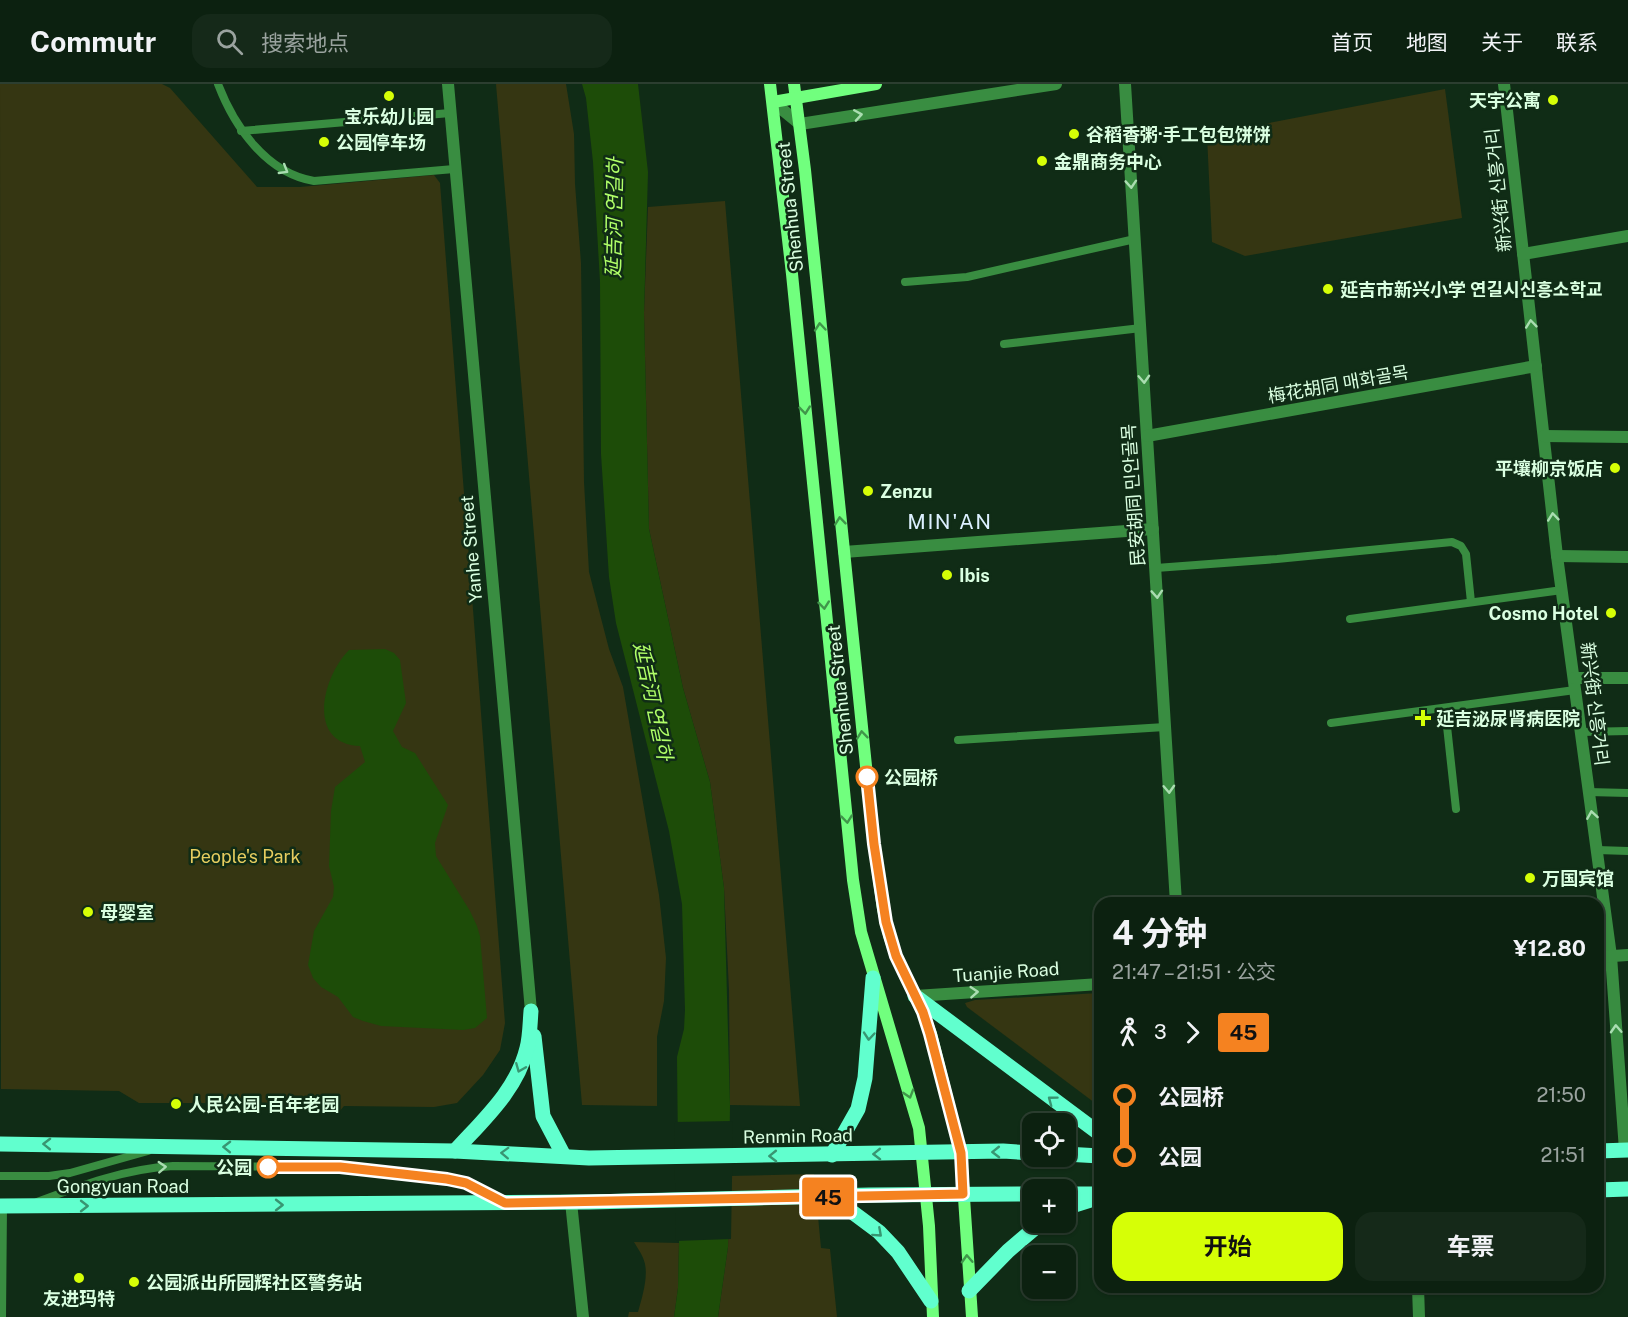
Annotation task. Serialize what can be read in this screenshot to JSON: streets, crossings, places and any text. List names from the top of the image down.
{
  "streets": {
    "main road": ["Shenhua Street", "Renmin Road", "Gongyuan Road"],
    "street": [
      "新兴街 신흥거리",
      "梅花胡同 매화골목",
      "民安胡同 민안골목",
      "Yanhe Street",
      "Tuanjie Road"
    ]
  },
  "crossings": [
    ["新兴街 신흥거리", "梅花胡同 매화골목"],
    ["Shenhua Street", "Tuanjie Road"],
    ["Shenhua Street", "Renmin Road"],
    ["梅花胡同 매화골목", "民安胡同 민안골목"]
  ],
  "one_way": ["新兴街 신흥거리", "民安胡同 민안골목", "Tuanjie Road"],
  "districts": ["MIN'AN"],
  "water": ["延吉河 연길하"],
  "parks": ["People's Park"],
  "places": {
    "other": [
      "宝乐幼儿园",
      "天宇公寓",
      "谷稻香粥·手工包包饼饼",
      "公园停车场",
      "金鼎商务中心",
      "延吉市新兴小学 연길시신흥소학교",
      "平壤柳京饭店",
      "Zenzu",
      "Ibis",
      "Cosmo Hotel",
      "公园桥",
      "万国宾馆",
      "母婴室",
      "人民公园-百年老园",
      "公园",
      "友进玛特",
      "公园派出所园辉社区警务站"
    ],
    "health": ["延吉泌尿肾病医院"]
  },
  "lines": ["bus line 45"],
  "page": {
    "header": "Commutr",
    "search": "搜索地点",
    "nav": [
      "首页",
      "地图",
      "关于",
      "联系"
    ],
    "on_map": "45",
    "heading": ["4 分钟", "21:47 – 21:51 · 公交", "¥12.80"],
    "legs": ["3", "45"],
    "list": [
      {
        "name": "公园桥",
        "value": "21:50"
      },
      {
        "name": "公园",
        "value": "21:51"
      }
    ],
    "map_buttons": ["+", "−"],
    "buttons": ["开始", "车票"]
  }
}
